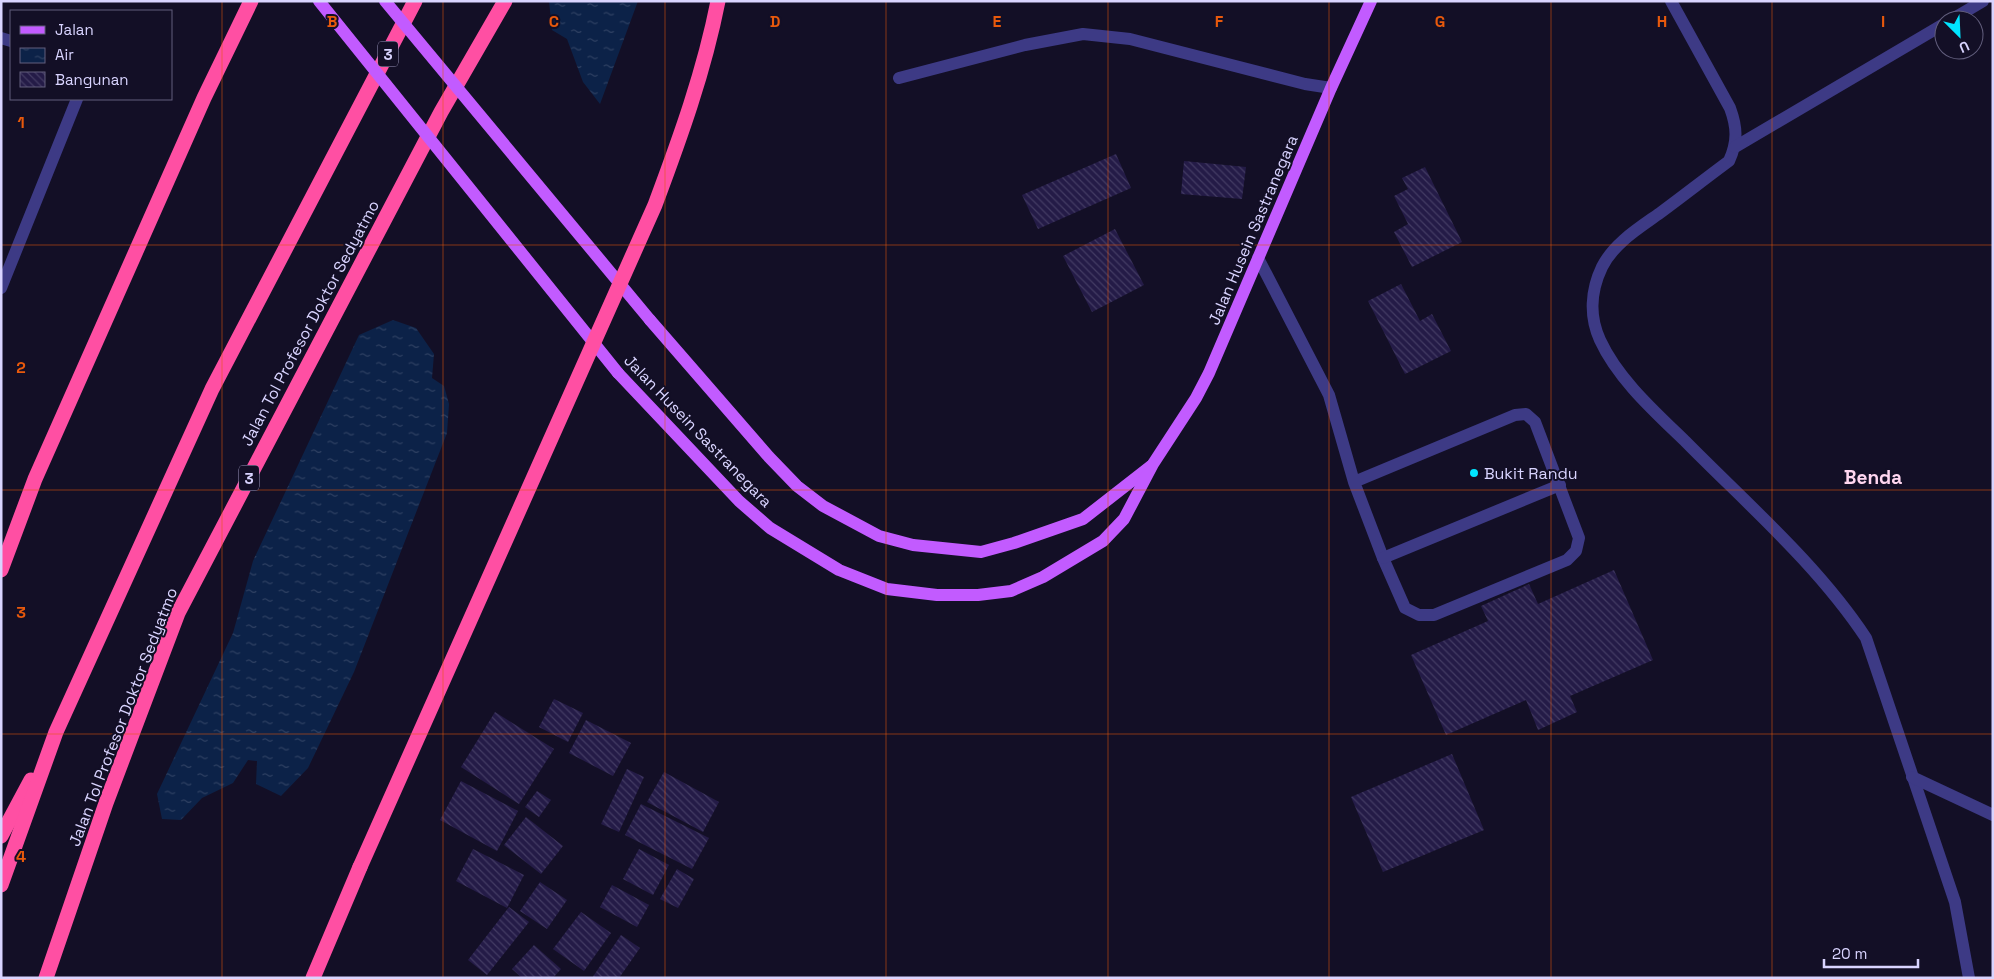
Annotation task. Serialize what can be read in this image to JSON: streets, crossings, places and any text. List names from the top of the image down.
{
  "streets": {
    "highway": ["3", "Jalan Tol Profesor Doktor Sedyatmo"],
    "main road": ["Jalan Husein Sastranegara"]
  },
  "districts": ["Benda"],
  "places": ["Bukit Randu"],
  "legend": ["Jalan", "Air", "Bangunan"],
  "scale_bar": "20 m",
  "north": "bottom right",
  "grid": {
    "columns": [
      "B",
      "C",
      "D",
      "E",
      "F",
      "G",
      "H",
      "I"
    ],
    "rows": [
      "1",
      "2",
      "3",
      "4"
    ]
  }
}
